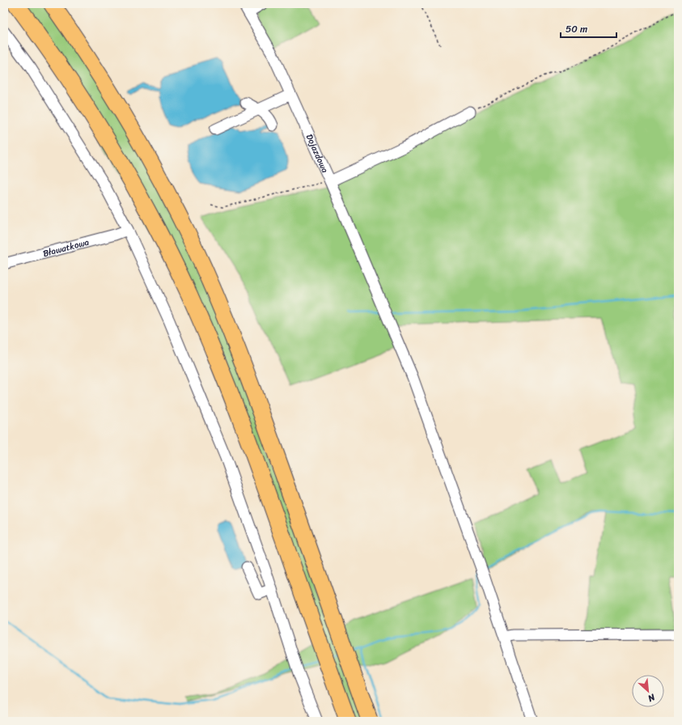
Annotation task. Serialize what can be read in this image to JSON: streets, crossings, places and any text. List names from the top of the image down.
{
  "streets": {
    "street": ["Dojazdowa", "Bławatkowa"]
  },
  "scale_bar": "50 m",
  "north": "bottom right"
}
